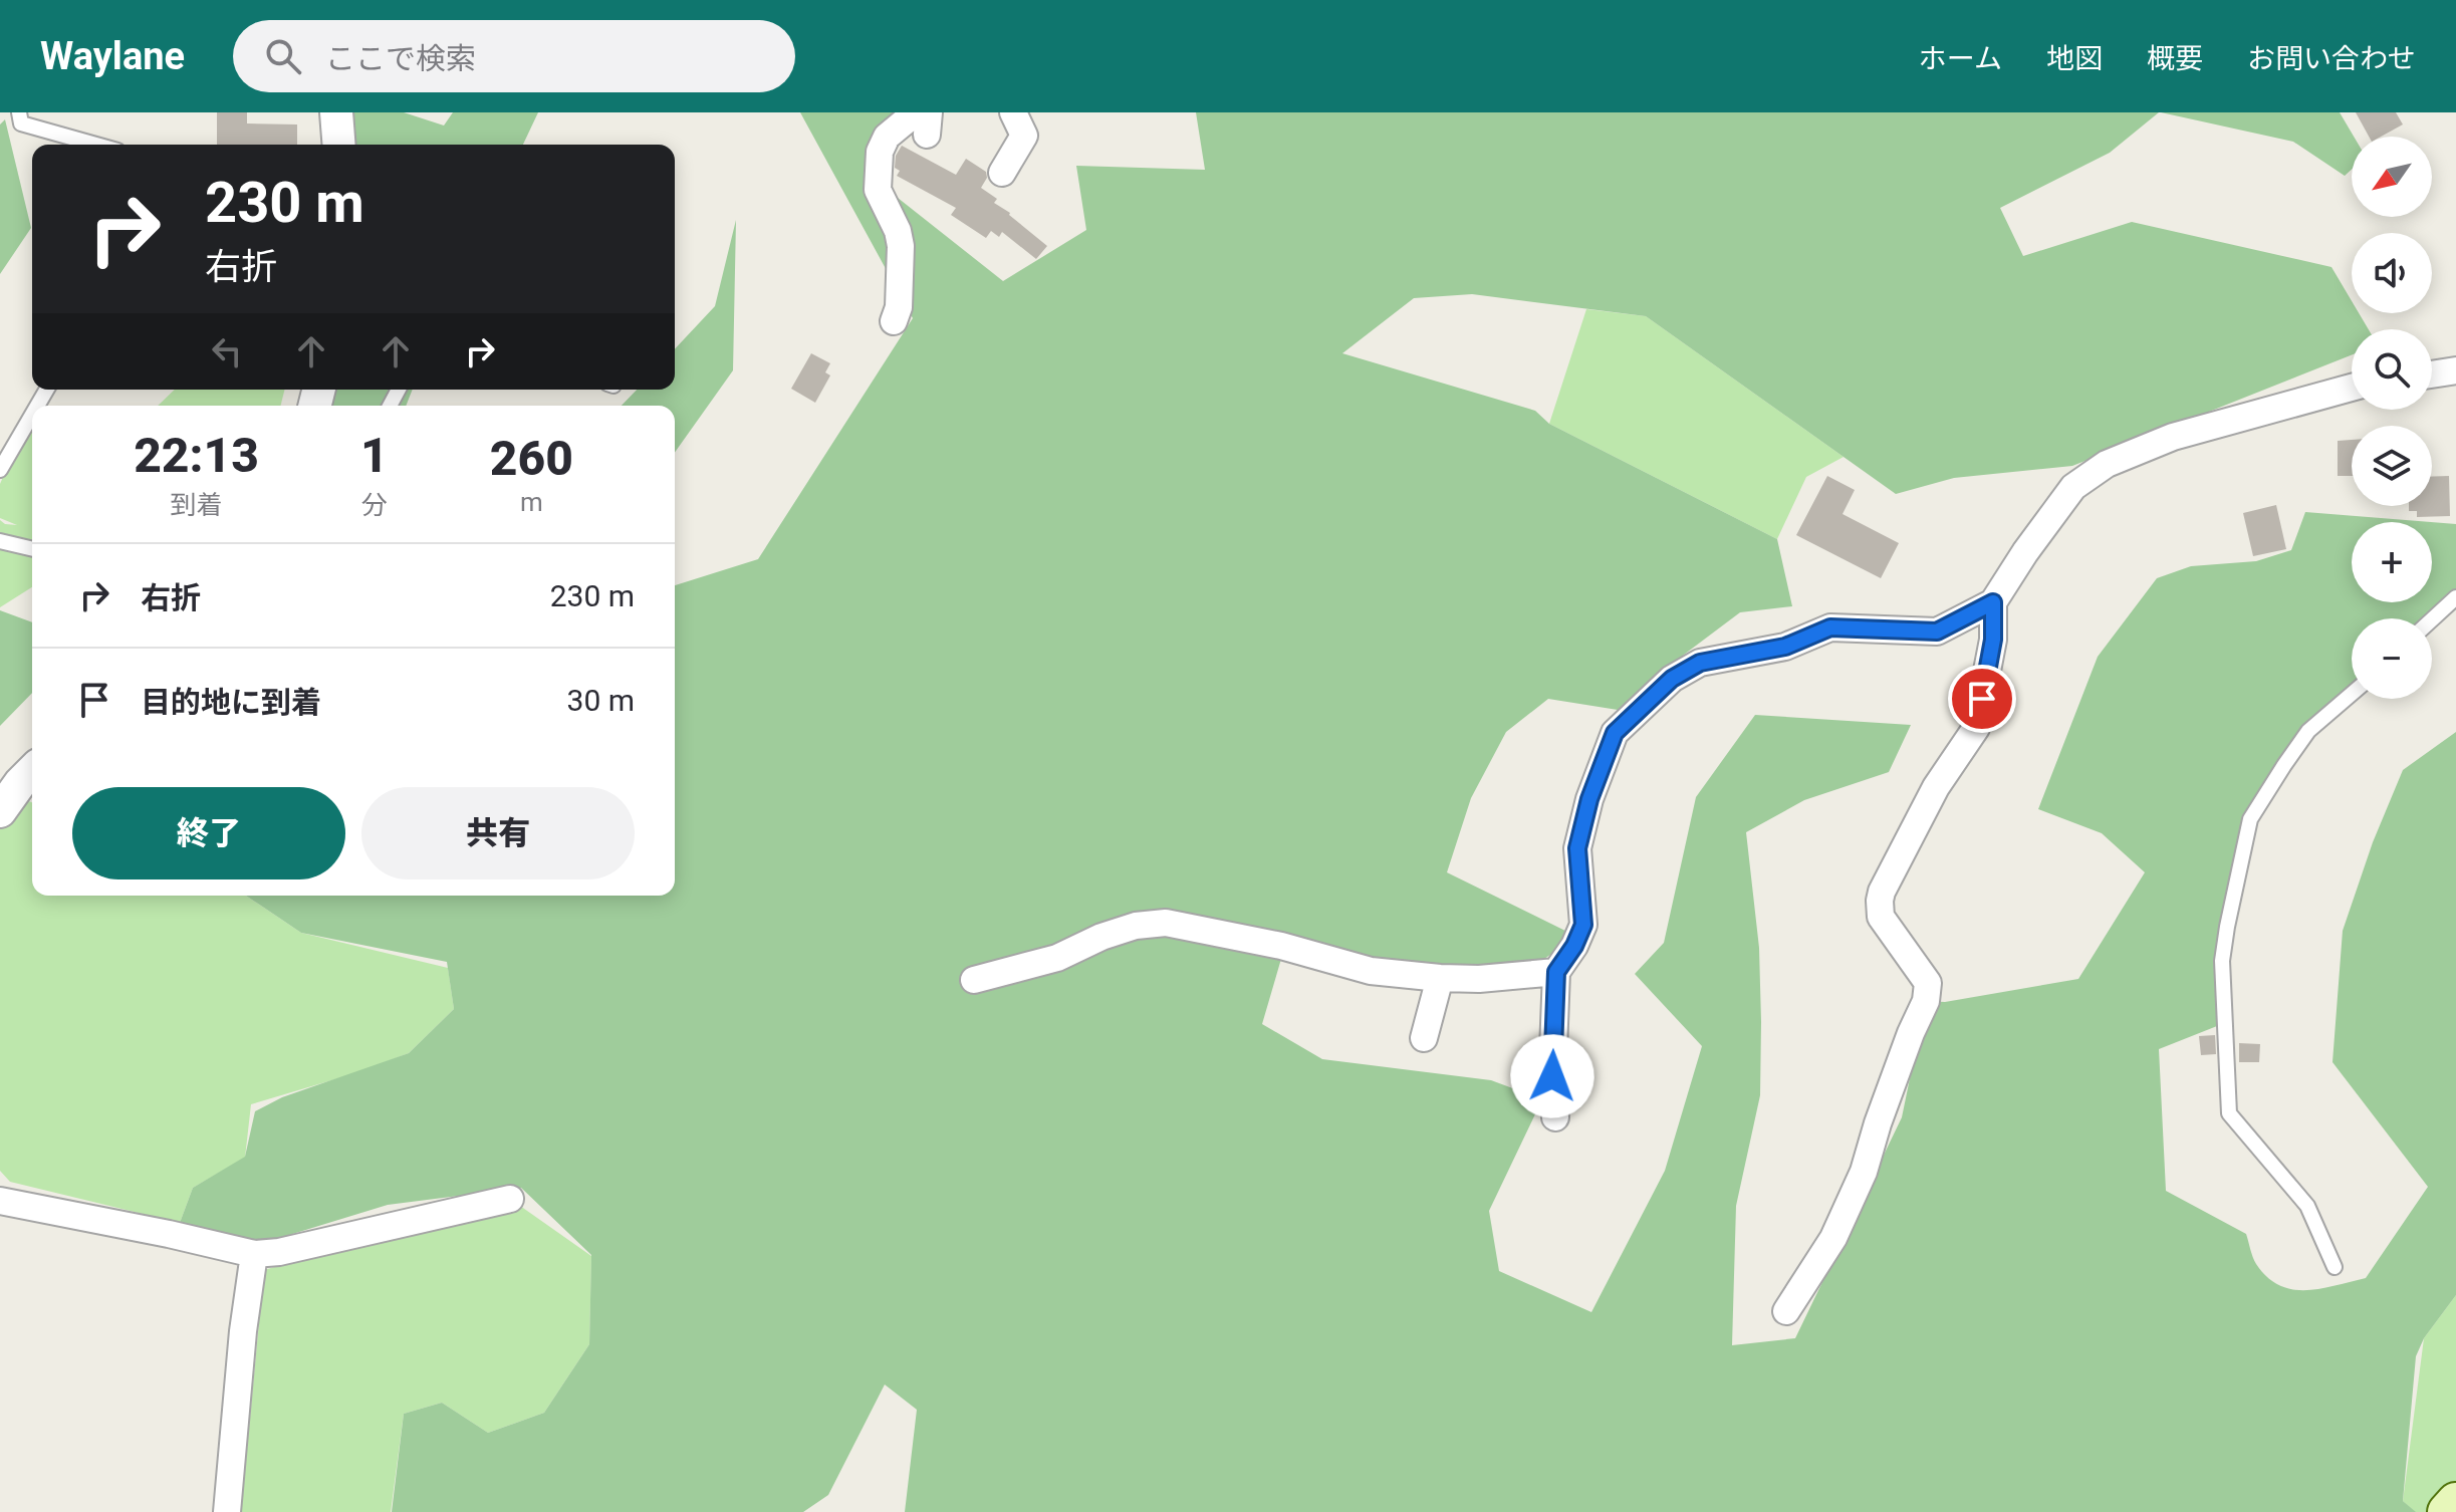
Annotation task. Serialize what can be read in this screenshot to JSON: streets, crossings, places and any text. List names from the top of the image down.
{
  "north": "bottom left",
  "page": {
    "header": "Waylane",
    "search": "ここで検索",
    "nav": [
      "ホーム",
      "地図",
      "概要",
      "お問い合わせ"
    ],
    "map_buttons": ["+", "−"],
    "turn": ["230 m", "右折"],
    "eta": [
      "22:13",
      "到着",
      "1",
      "分",
      "260",
      "m"
    ],
    "list": [
      {
        "name": "右折",
        "value": "230 m"
      },
      {
        "name": "目的地に到着",
        "value": "30 m"
      }
    ],
    "buttons": ["終了", "共有"]
  }
}
